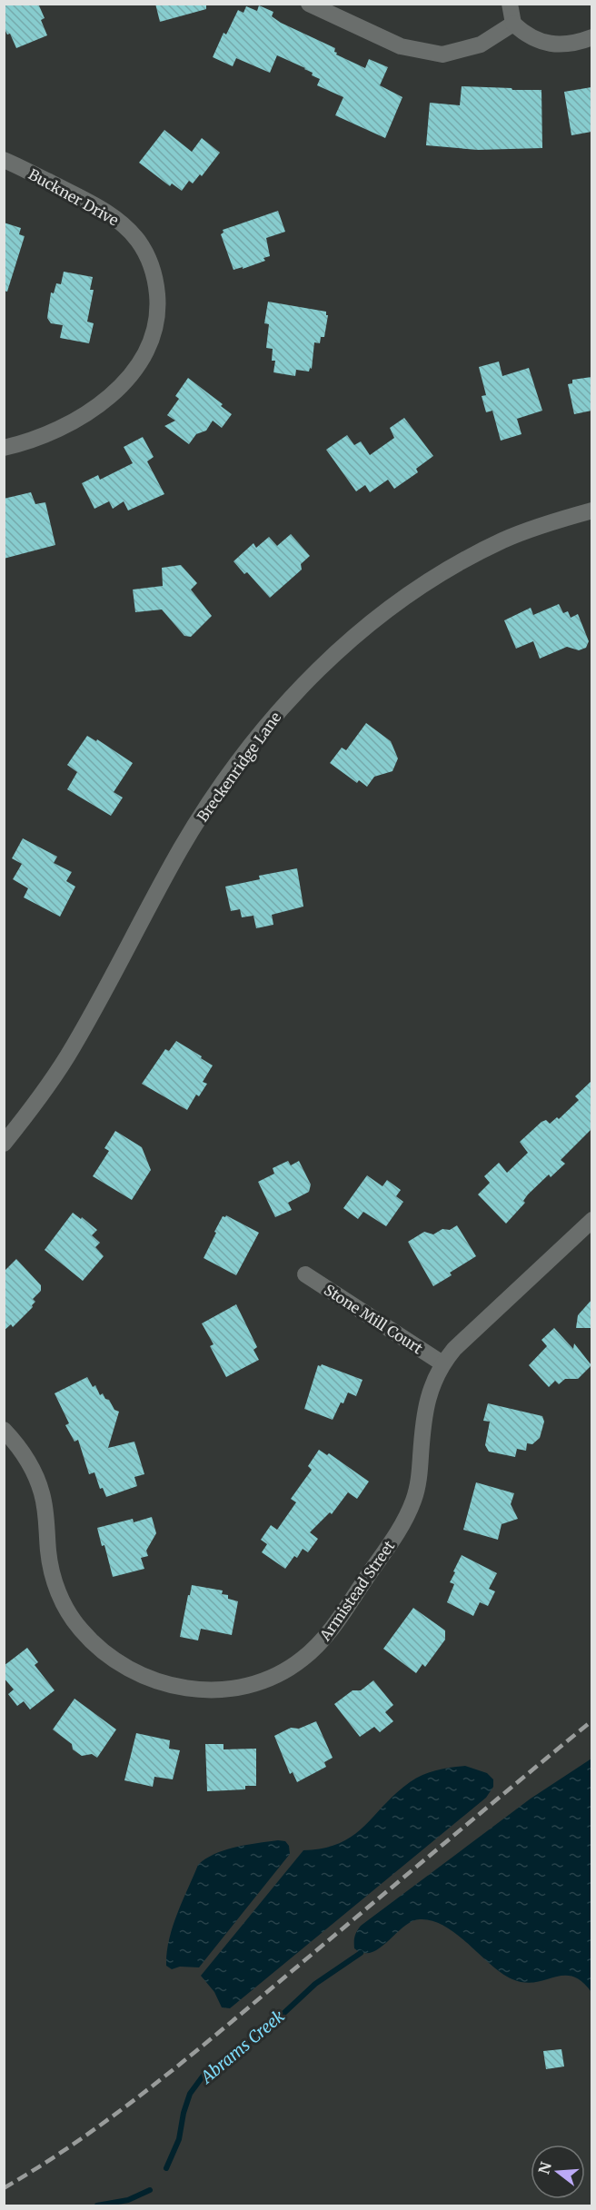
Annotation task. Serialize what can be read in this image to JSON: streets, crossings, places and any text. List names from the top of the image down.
{
  "streets": {
    "street": [
      "Buckner Drive",
      "Breckenridge Lane",
      "Stone Mill Court",
      "Armistead Street"
    ]
  },
  "crossings": [
    ["Stone Mill Court", "Armistead Street"]
  ],
  "water": ["Abrams Creek"],
  "north": "left"
}
